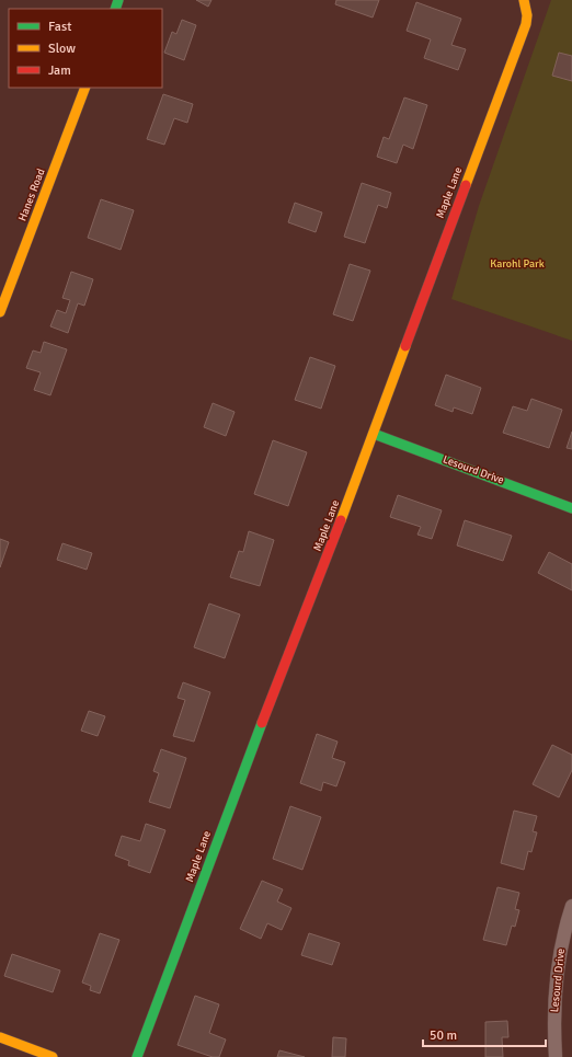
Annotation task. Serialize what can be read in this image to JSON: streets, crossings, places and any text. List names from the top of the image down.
{
  "streets": {
    "street": ["Maple Lane", "Hanes Road", "Lesourd Drive"]
  },
  "crossings": [
    ["Maple Lane", "Lesourd Drive"]
  ],
  "parks": ["Karohl Park"],
  "legend": ["Fast", "Slow", "Jam"],
  "scale_bar": "50 m"
}
